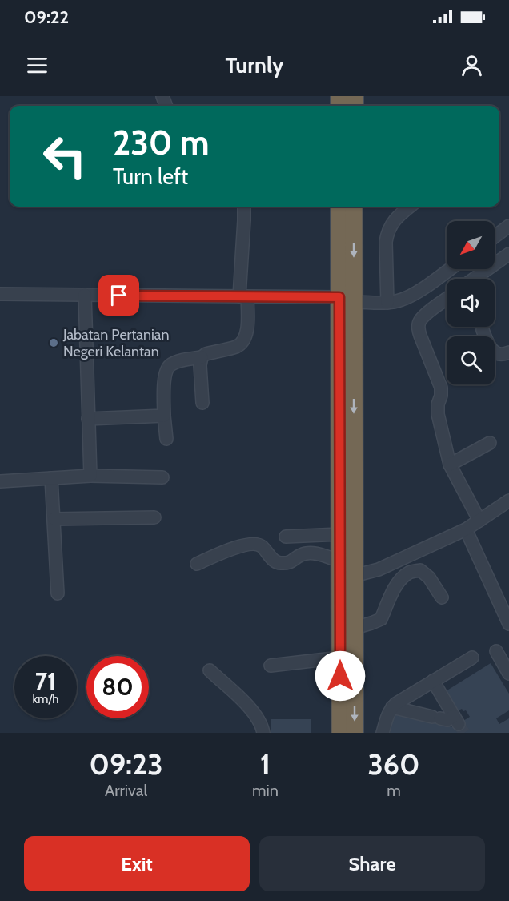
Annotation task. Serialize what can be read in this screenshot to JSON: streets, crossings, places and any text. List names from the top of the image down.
{
  "places": ["Jabatan Pertanian Negeri Kelantan"],
  "north": "bottom left",
  "page": {
    "status": "09:22",
    "header": "Turnly",
    "turn": ["230 m", "Turn left"],
    "speed": "71 km/h",
    "limit": "80",
    "eta": [
      "09:23",
      "Arrival",
      "1",
      "min",
      "360",
      "m"
    ],
    "buttons": ["Exit", "Share"]
  }
}
